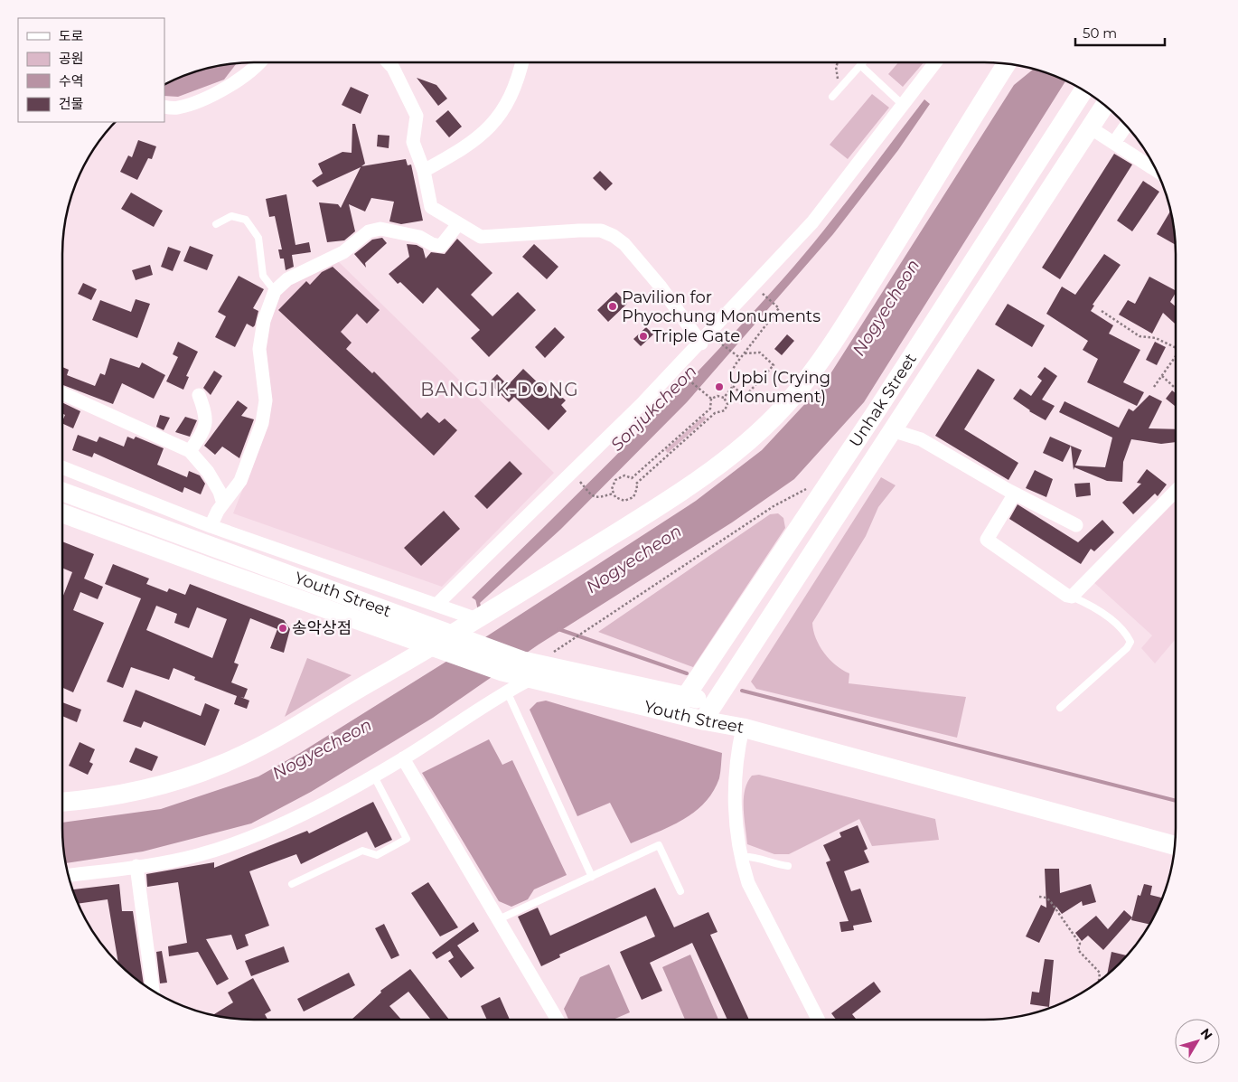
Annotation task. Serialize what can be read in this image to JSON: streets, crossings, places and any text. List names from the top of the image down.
{
  "streets": {
    "main road": ["Unhak Street", "Youth Street"]
  },
  "crossings": [
    ["Unhak Street", "Youth Street"]
  ],
  "districts": ["BANGJIK-DONG"],
  "water": ["Nogyecheon", "Sonjukcheon"],
  "places": [
    "Pavilion for Phyochung Monuments",
    "Triple Gate",
    "Upbi (Crying Monument)",
    "송악상점"
  ],
  "legend": [
    "도로",
    "공원",
    "수역",
    "건물"
  ],
  "scale_bar": "50 m",
  "north": "top right"
}
